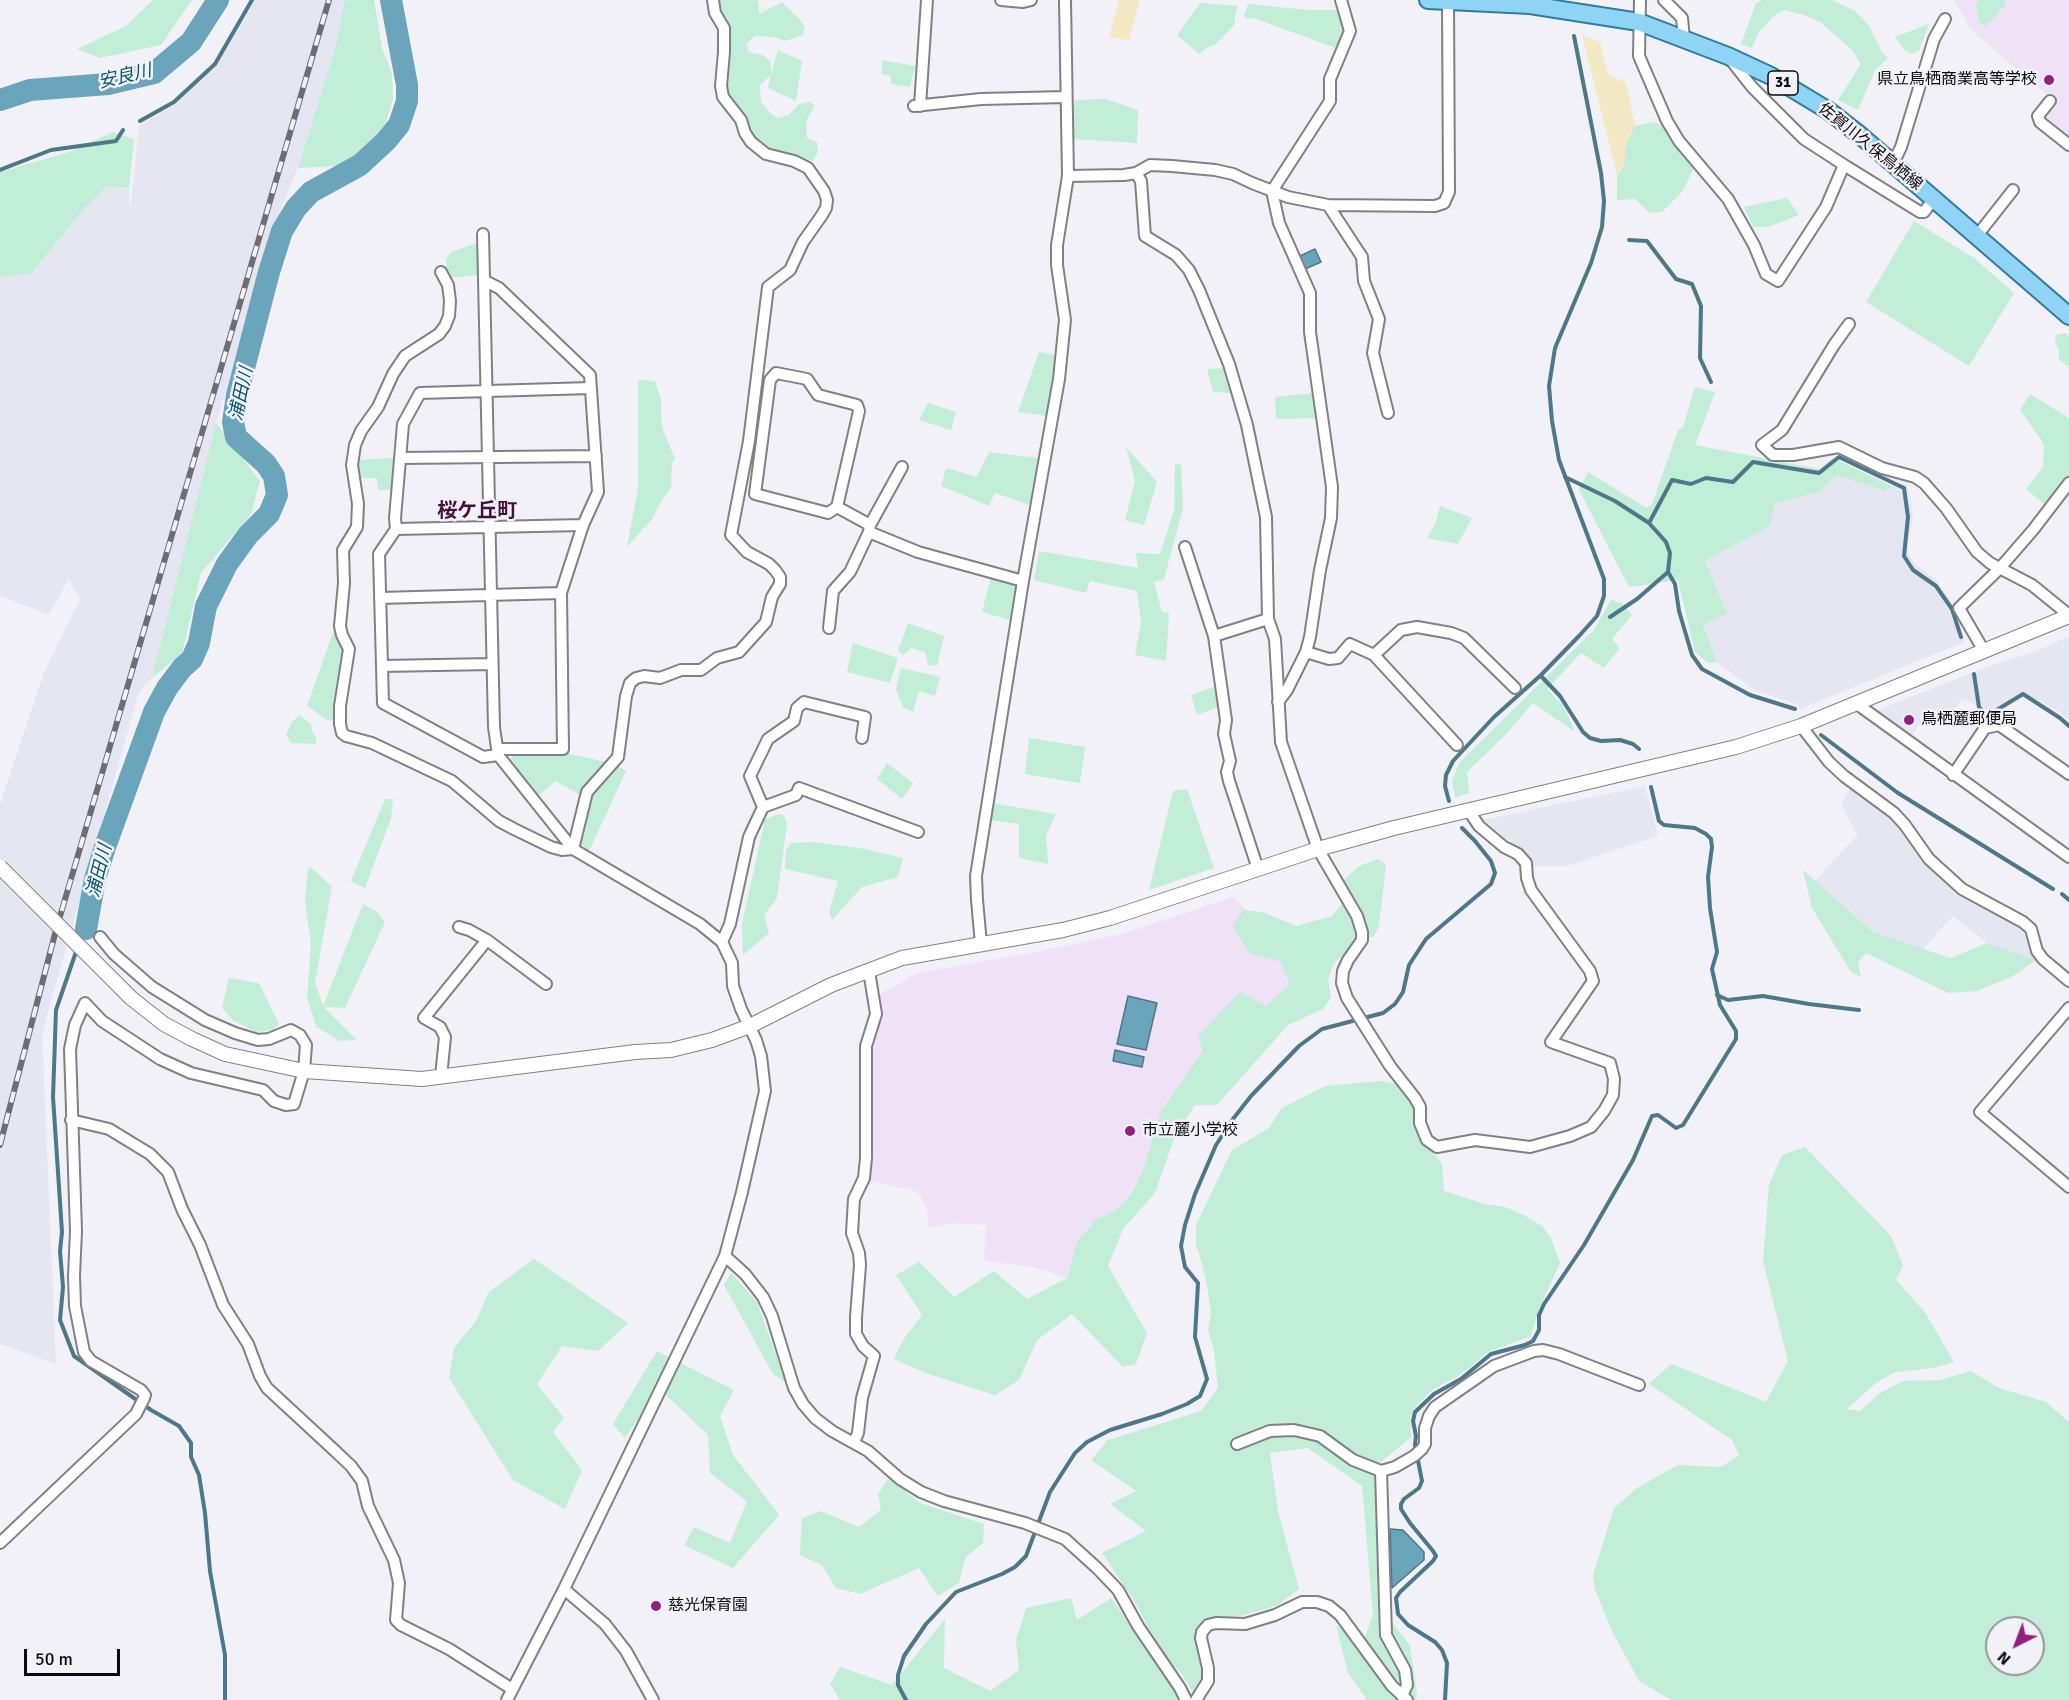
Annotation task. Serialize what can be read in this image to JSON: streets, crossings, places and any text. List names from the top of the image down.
{
  "streets": {
    "main road": ["31", "佐賀川久保鳥栖線"]
  },
  "districts": ["桜ケ丘町"],
  "water": ["安良川", "浦田川"],
  "places": [
    "県立鳥栖商業高等学校",
    "鳥栖麓郵便局",
    "市立麓小学校",
    "慈光保育園"
  ],
  "scale_bar": "50 m",
  "north": "bottom left"
}
